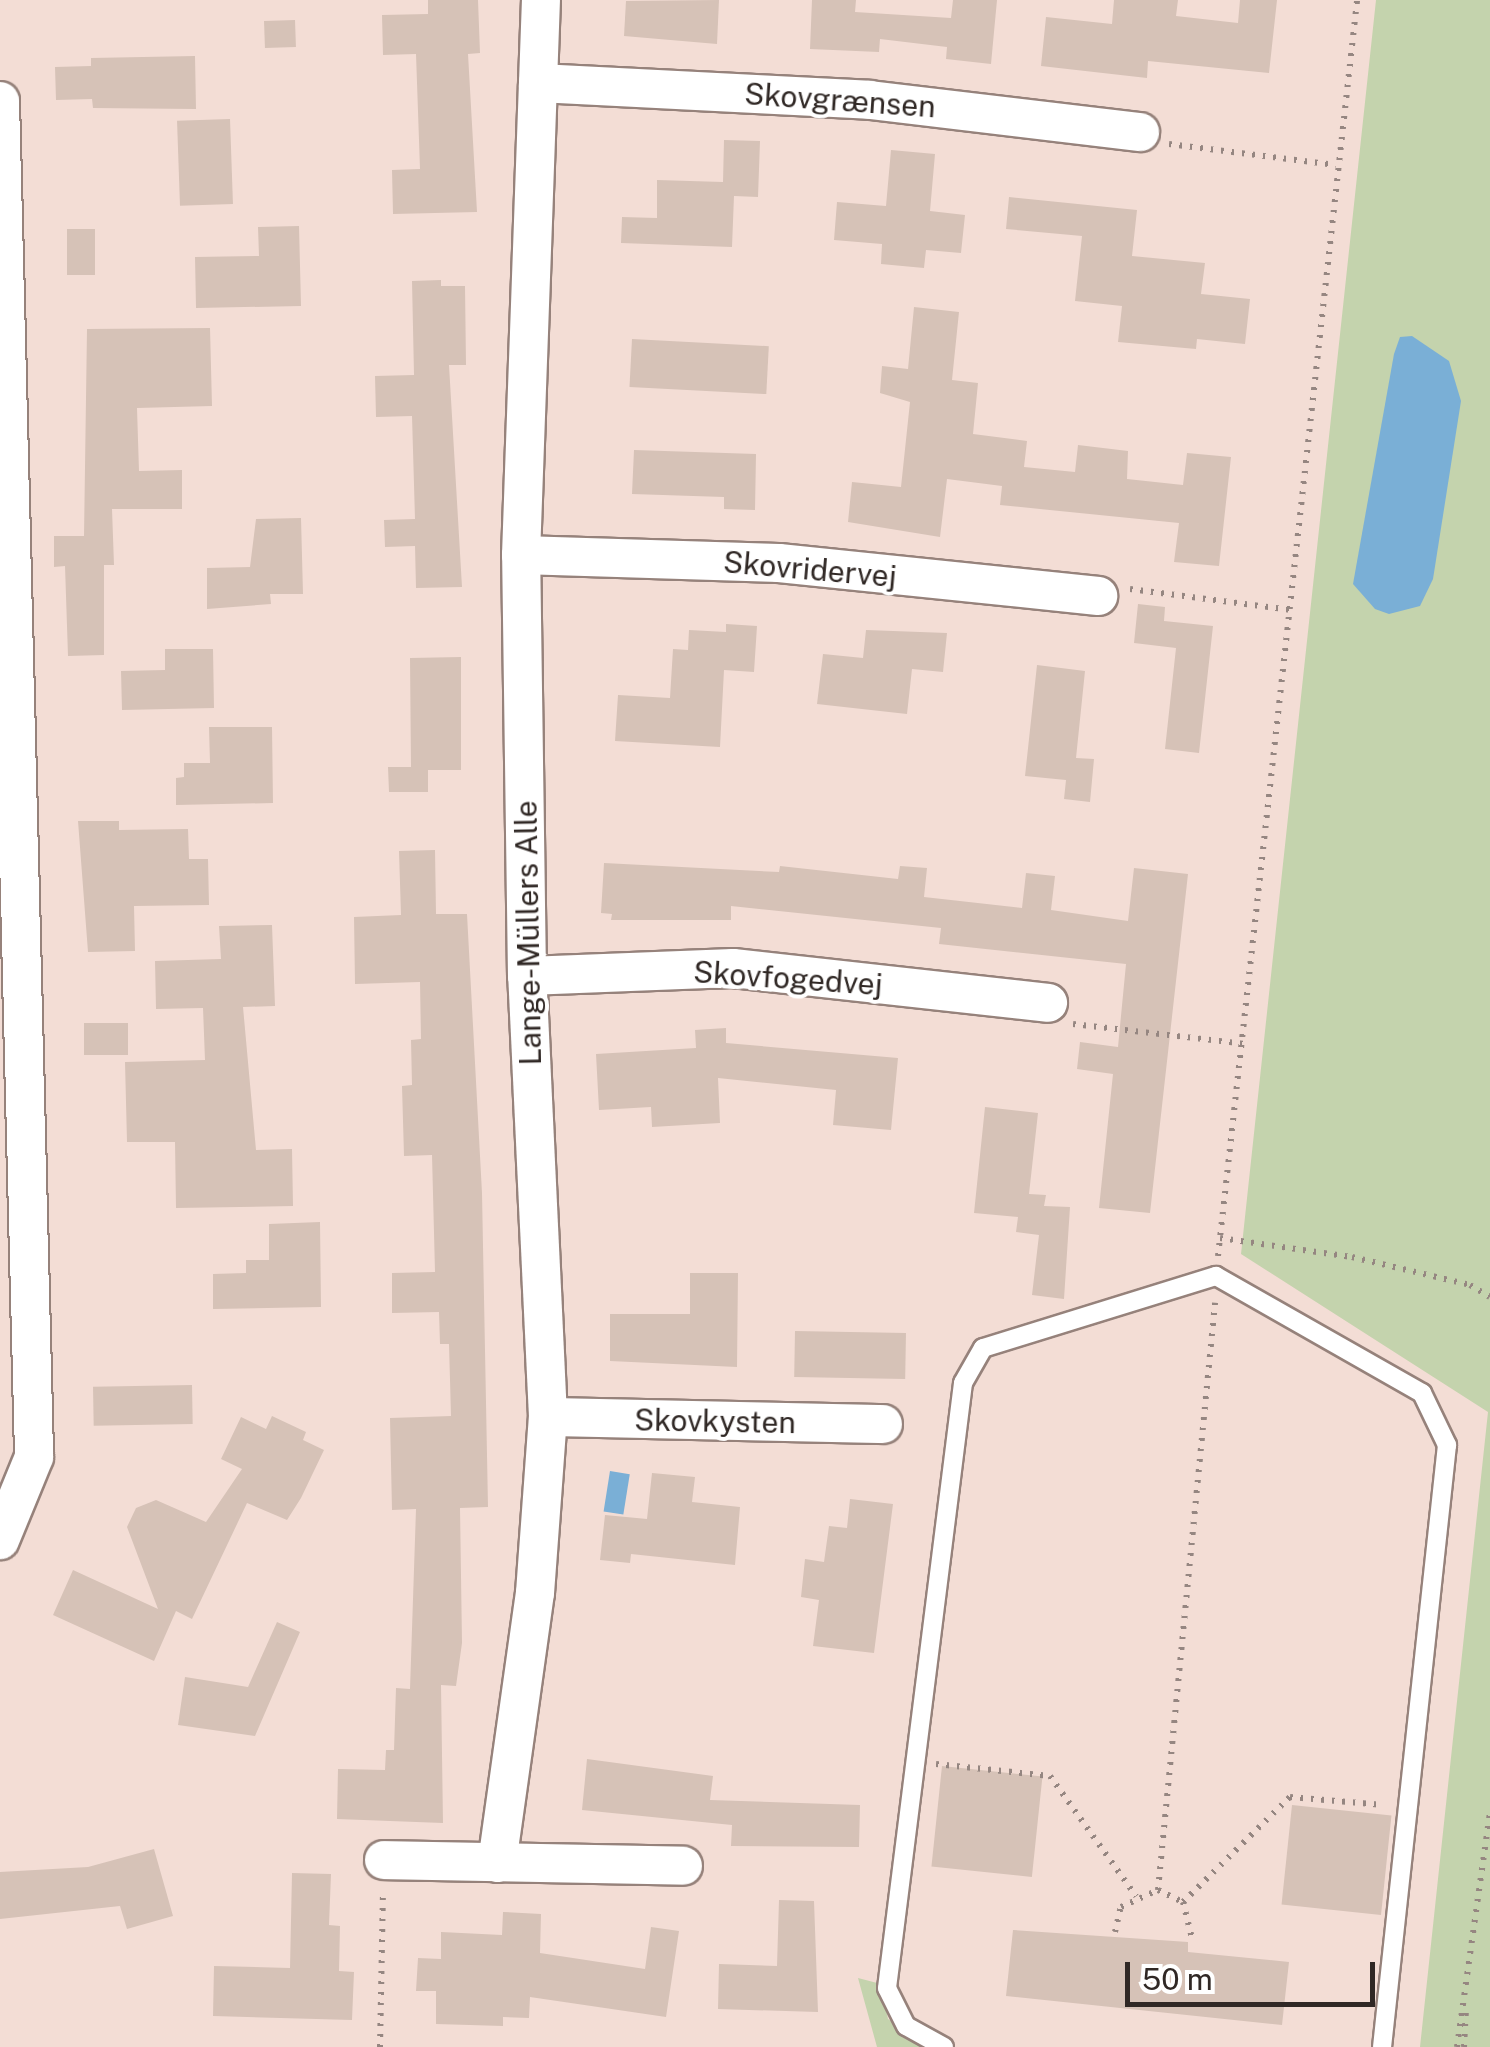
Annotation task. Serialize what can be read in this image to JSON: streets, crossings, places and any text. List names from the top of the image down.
{
  "streets": {
    "street": [
      "Skovgrænsen",
      "Skovridervej",
      "Lange-Müllers Alle",
      "Skovfogedvej",
      "Skovkysten"
    ]
  },
  "crossings": [
    ["Skovgrænsen", "Lange-Müllers Alle"],
    ["Skovridervej", "Lange-Müllers Alle"],
    ["Lange-Müllers Alle", "Skovfogedvej"],
    ["Lange-Müllers Alle", "Skovkysten"]
  ],
  "scale_bar": "50 m"
}
